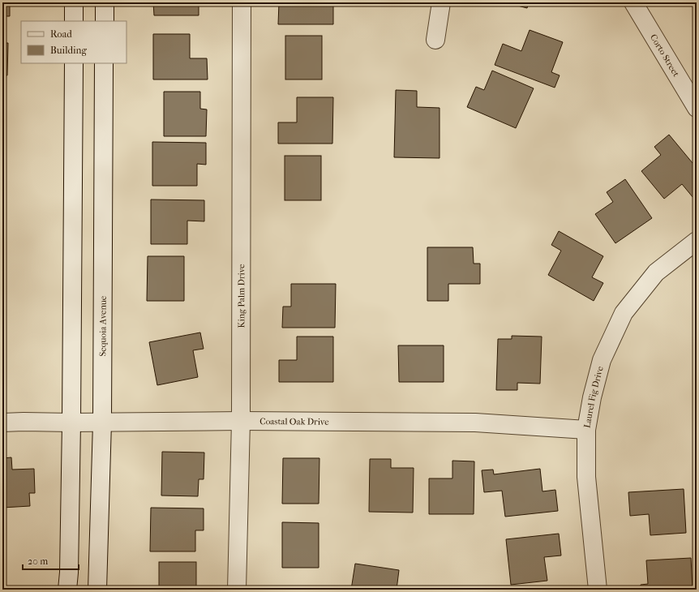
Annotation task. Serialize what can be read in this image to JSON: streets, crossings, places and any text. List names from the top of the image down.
{
  "streets": {
    "street": [
      "Corto Street",
      "King Palm Drive",
      "Sequoia Avenue",
      "Laurel Fig Drive",
      "Coastal Oak Drive"
    ]
  },
  "crossings": [
    ["King Palm Drive", "Coastal Oak Drive"],
    ["Sequoia Avenue", "Coastal Oak Drive"],
    ["Laurel Fig Drive", "Coastal Oak Drive"]
  ],
  "legend": ["Road", "Building"],
  "scale_bar": "20 m"
}
